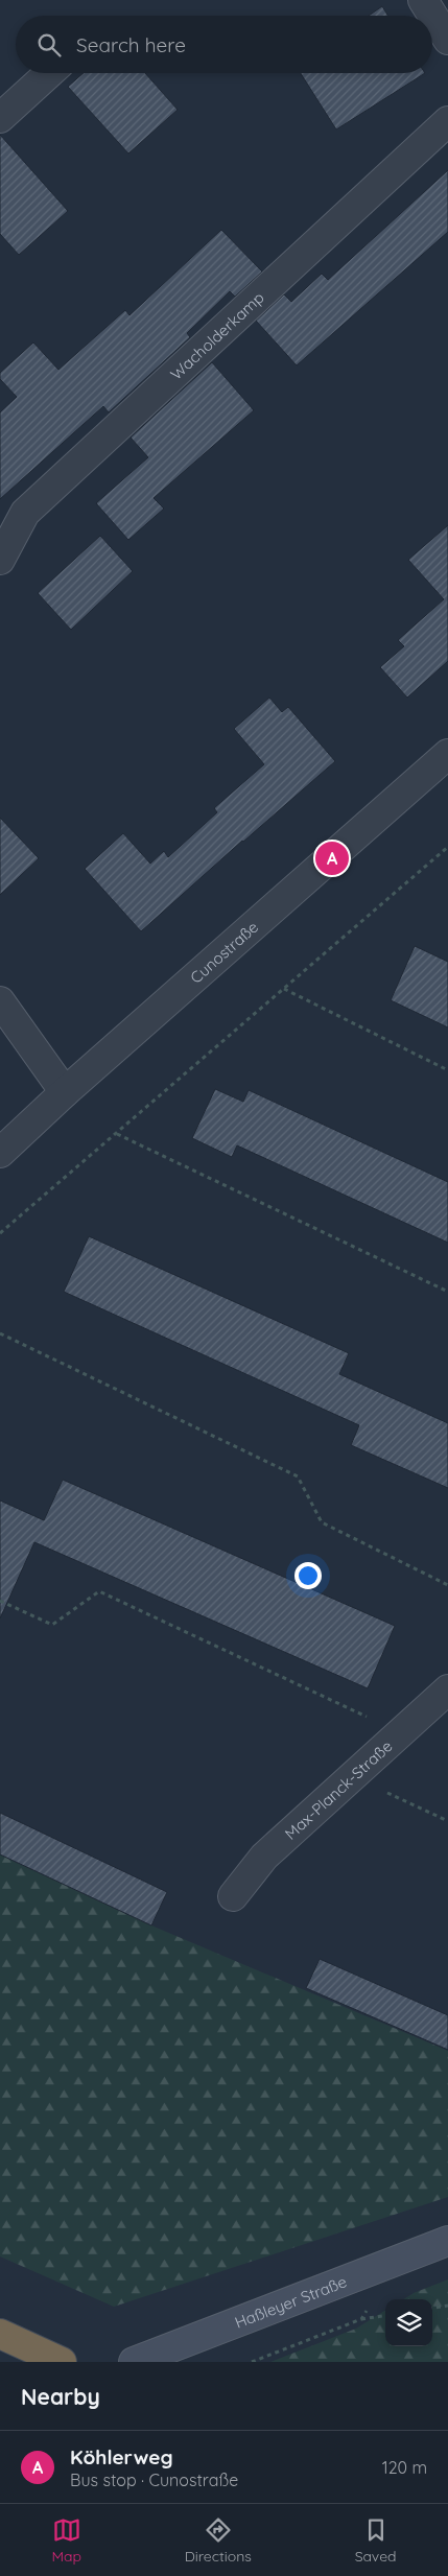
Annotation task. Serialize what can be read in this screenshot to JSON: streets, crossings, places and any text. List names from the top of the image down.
{
  "streets": {
    "main road": ["Haßleyer Straße"],
    "street": ["Wacholderkamp", "Cunostraße", "Max-Planck-Straße"]
  },
  "page": {
    "search": "Search here",
    "pins": "A",
    "heading": "Nearby",
    "list": [
      {
        "mark": "A",
        "name": "Köhlerweg",
        "note": "Bus stop · Cunostraße",
        "value": "120 m"
      }
    ],
    "nav": ["Map", "Directions", "Saved"]
  }
}
